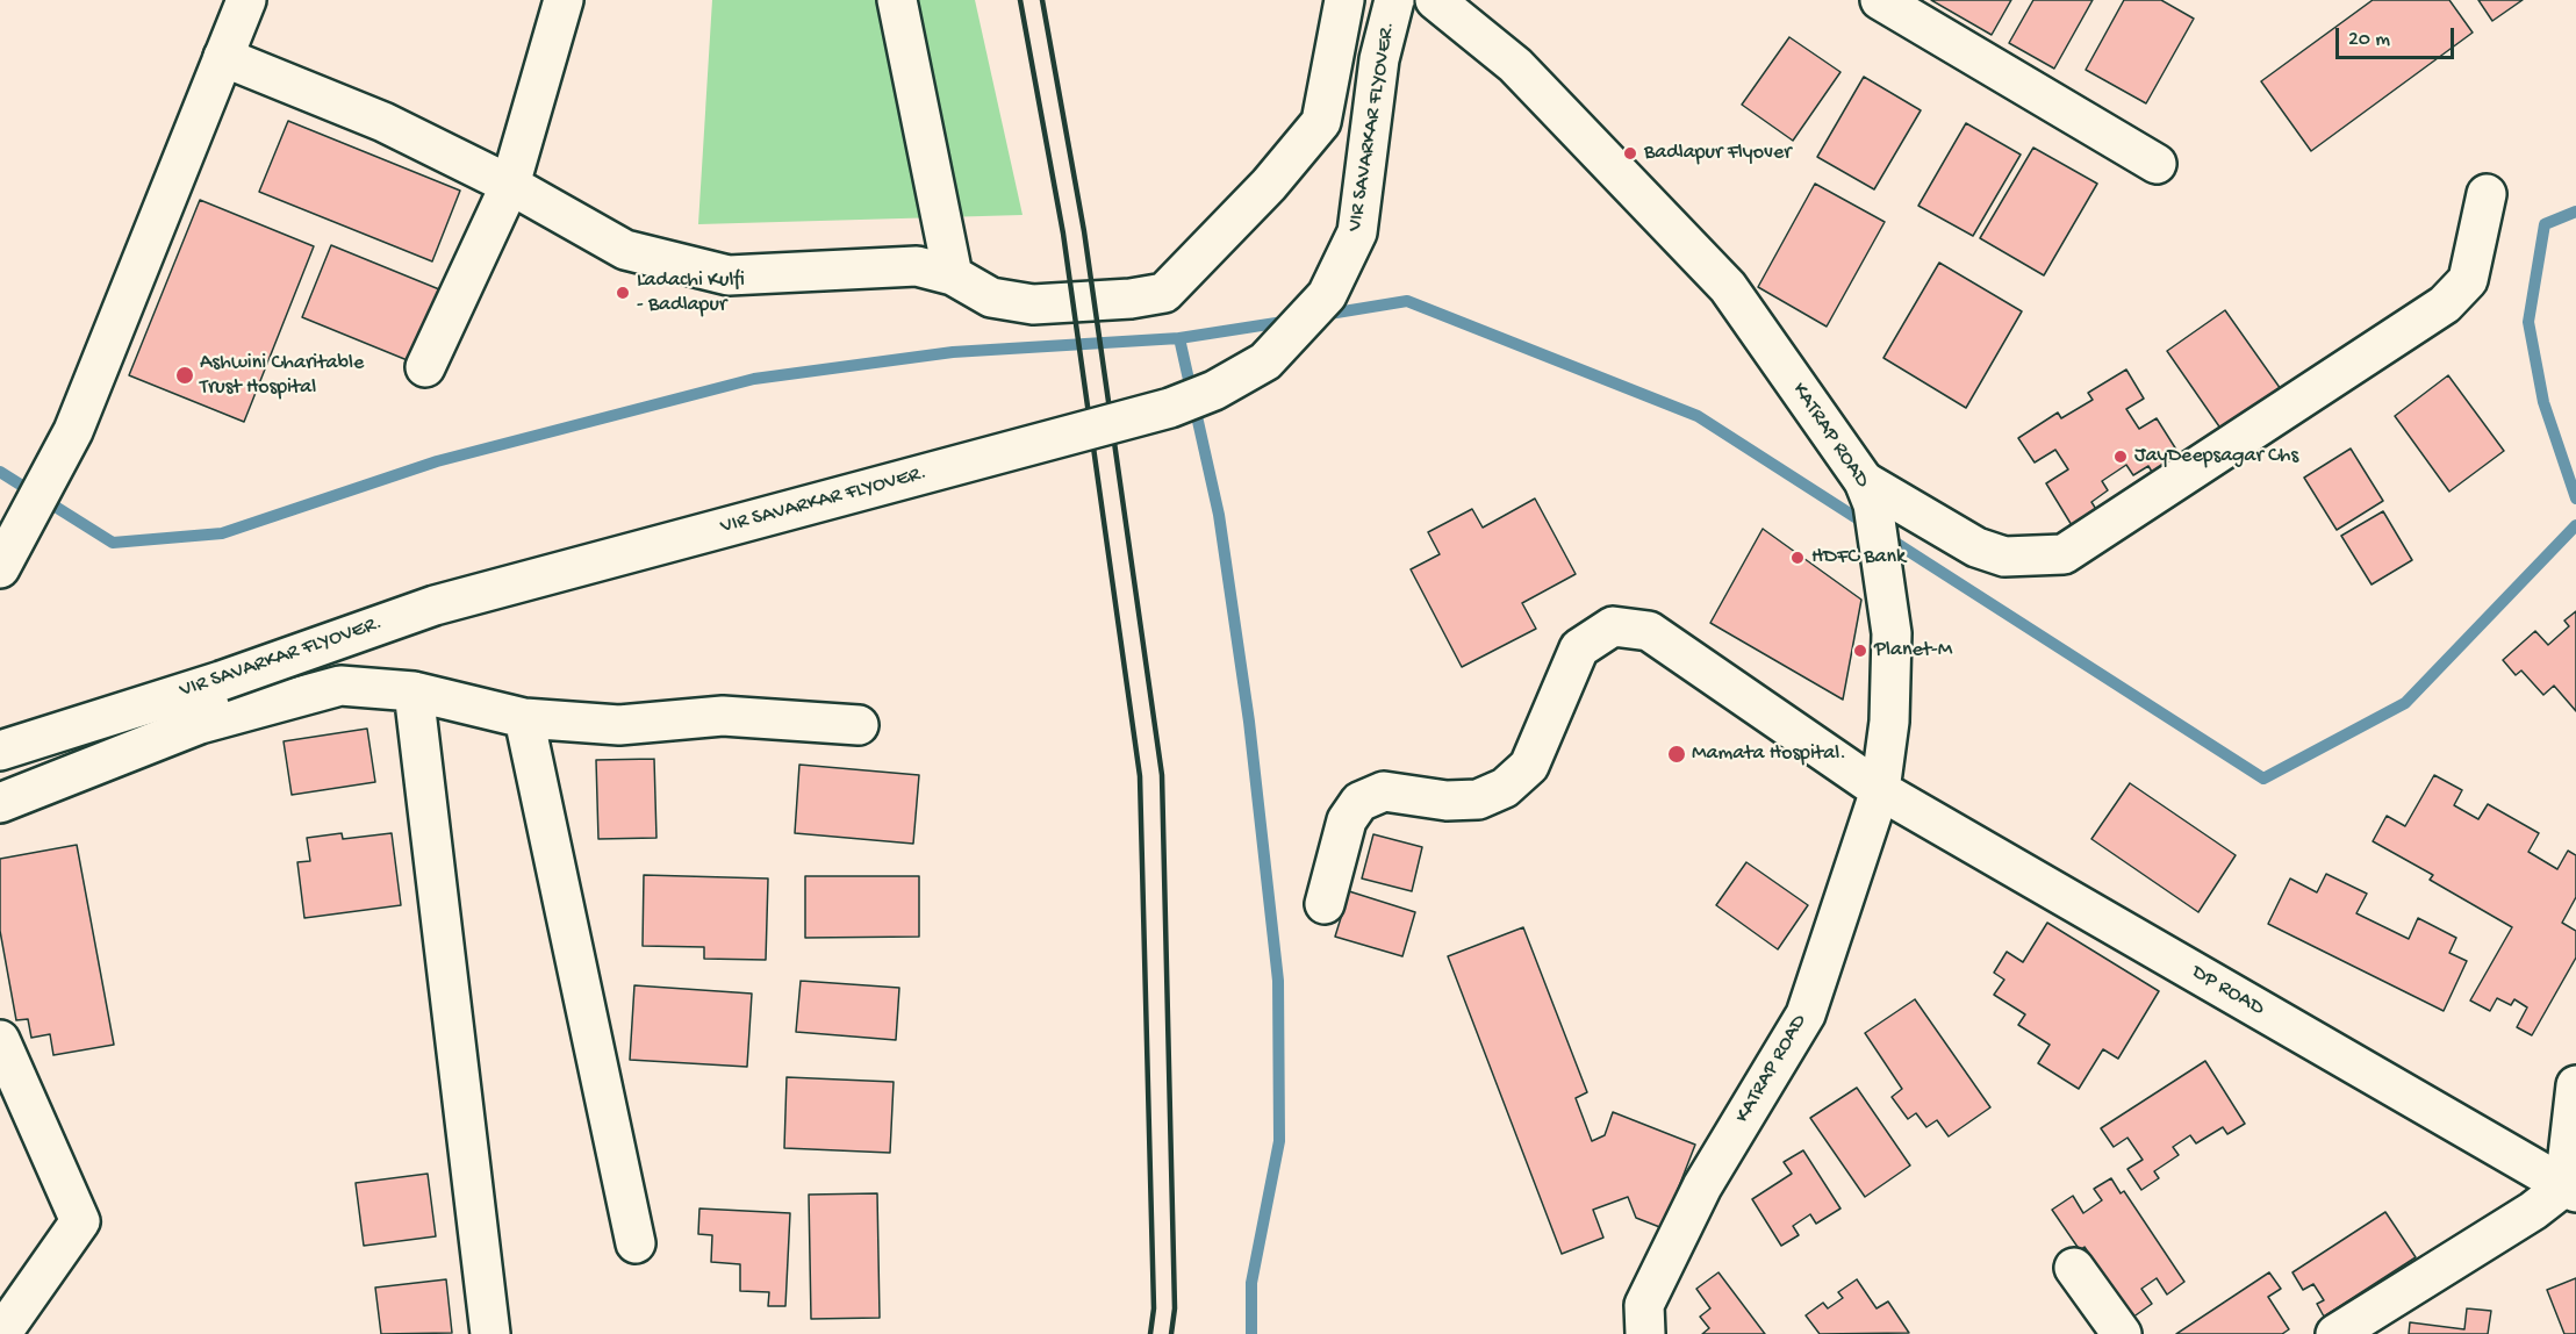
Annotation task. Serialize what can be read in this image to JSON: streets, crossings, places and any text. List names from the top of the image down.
{
  "streets": {
    "street": ["VIR SAVARKAR FLYOVER.", "KATRAP ROAD", "DP ROAD"]
  },
  "crossings": [
    ["KATRAP ROAD", "DP ROAD"]
  ],
  "places": [
    "Badlapur Flyover",
    "Ladachi Kulfi - Badlapur",
    "Ashwini Charitable Trust Hospital",
    "JayDeepsagar Chs",
    "HDFC Bank",
    "Planet-M",
    "Mamata Hospital."
  ],
  "scale_bar": "20 m"
}
